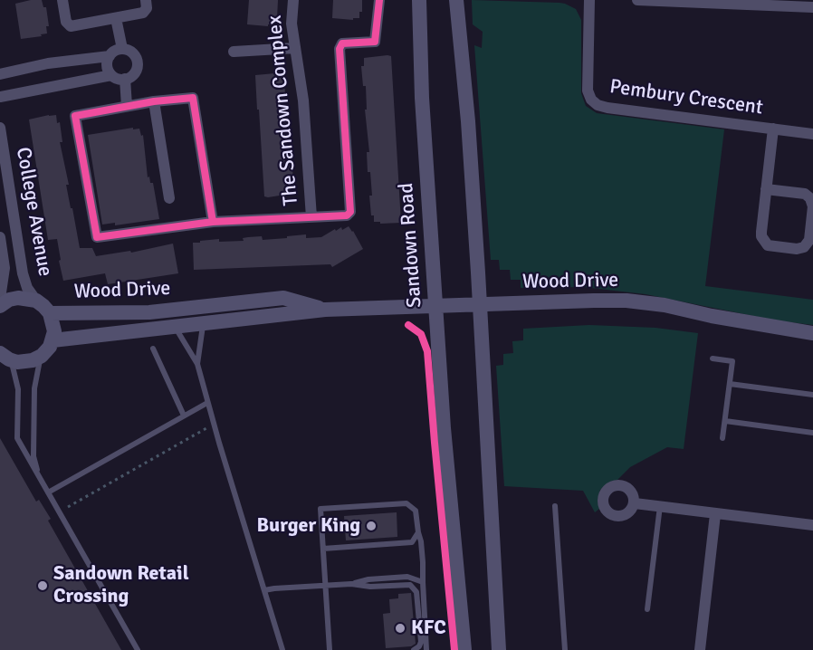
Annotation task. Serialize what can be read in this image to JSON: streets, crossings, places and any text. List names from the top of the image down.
{
  "streets": {
    "main road": ["Sandown Road", "Wood Drive"],
    "street": ["Pembury Crescent", "The Sandown Complex", "College Avenue"]
  },
  "crossings": [
    ["Sandown Road", "Wood Drive"]
  ],
  "places": ["Burger King", "Sandown Retail Crossing", "KFC"]
}
